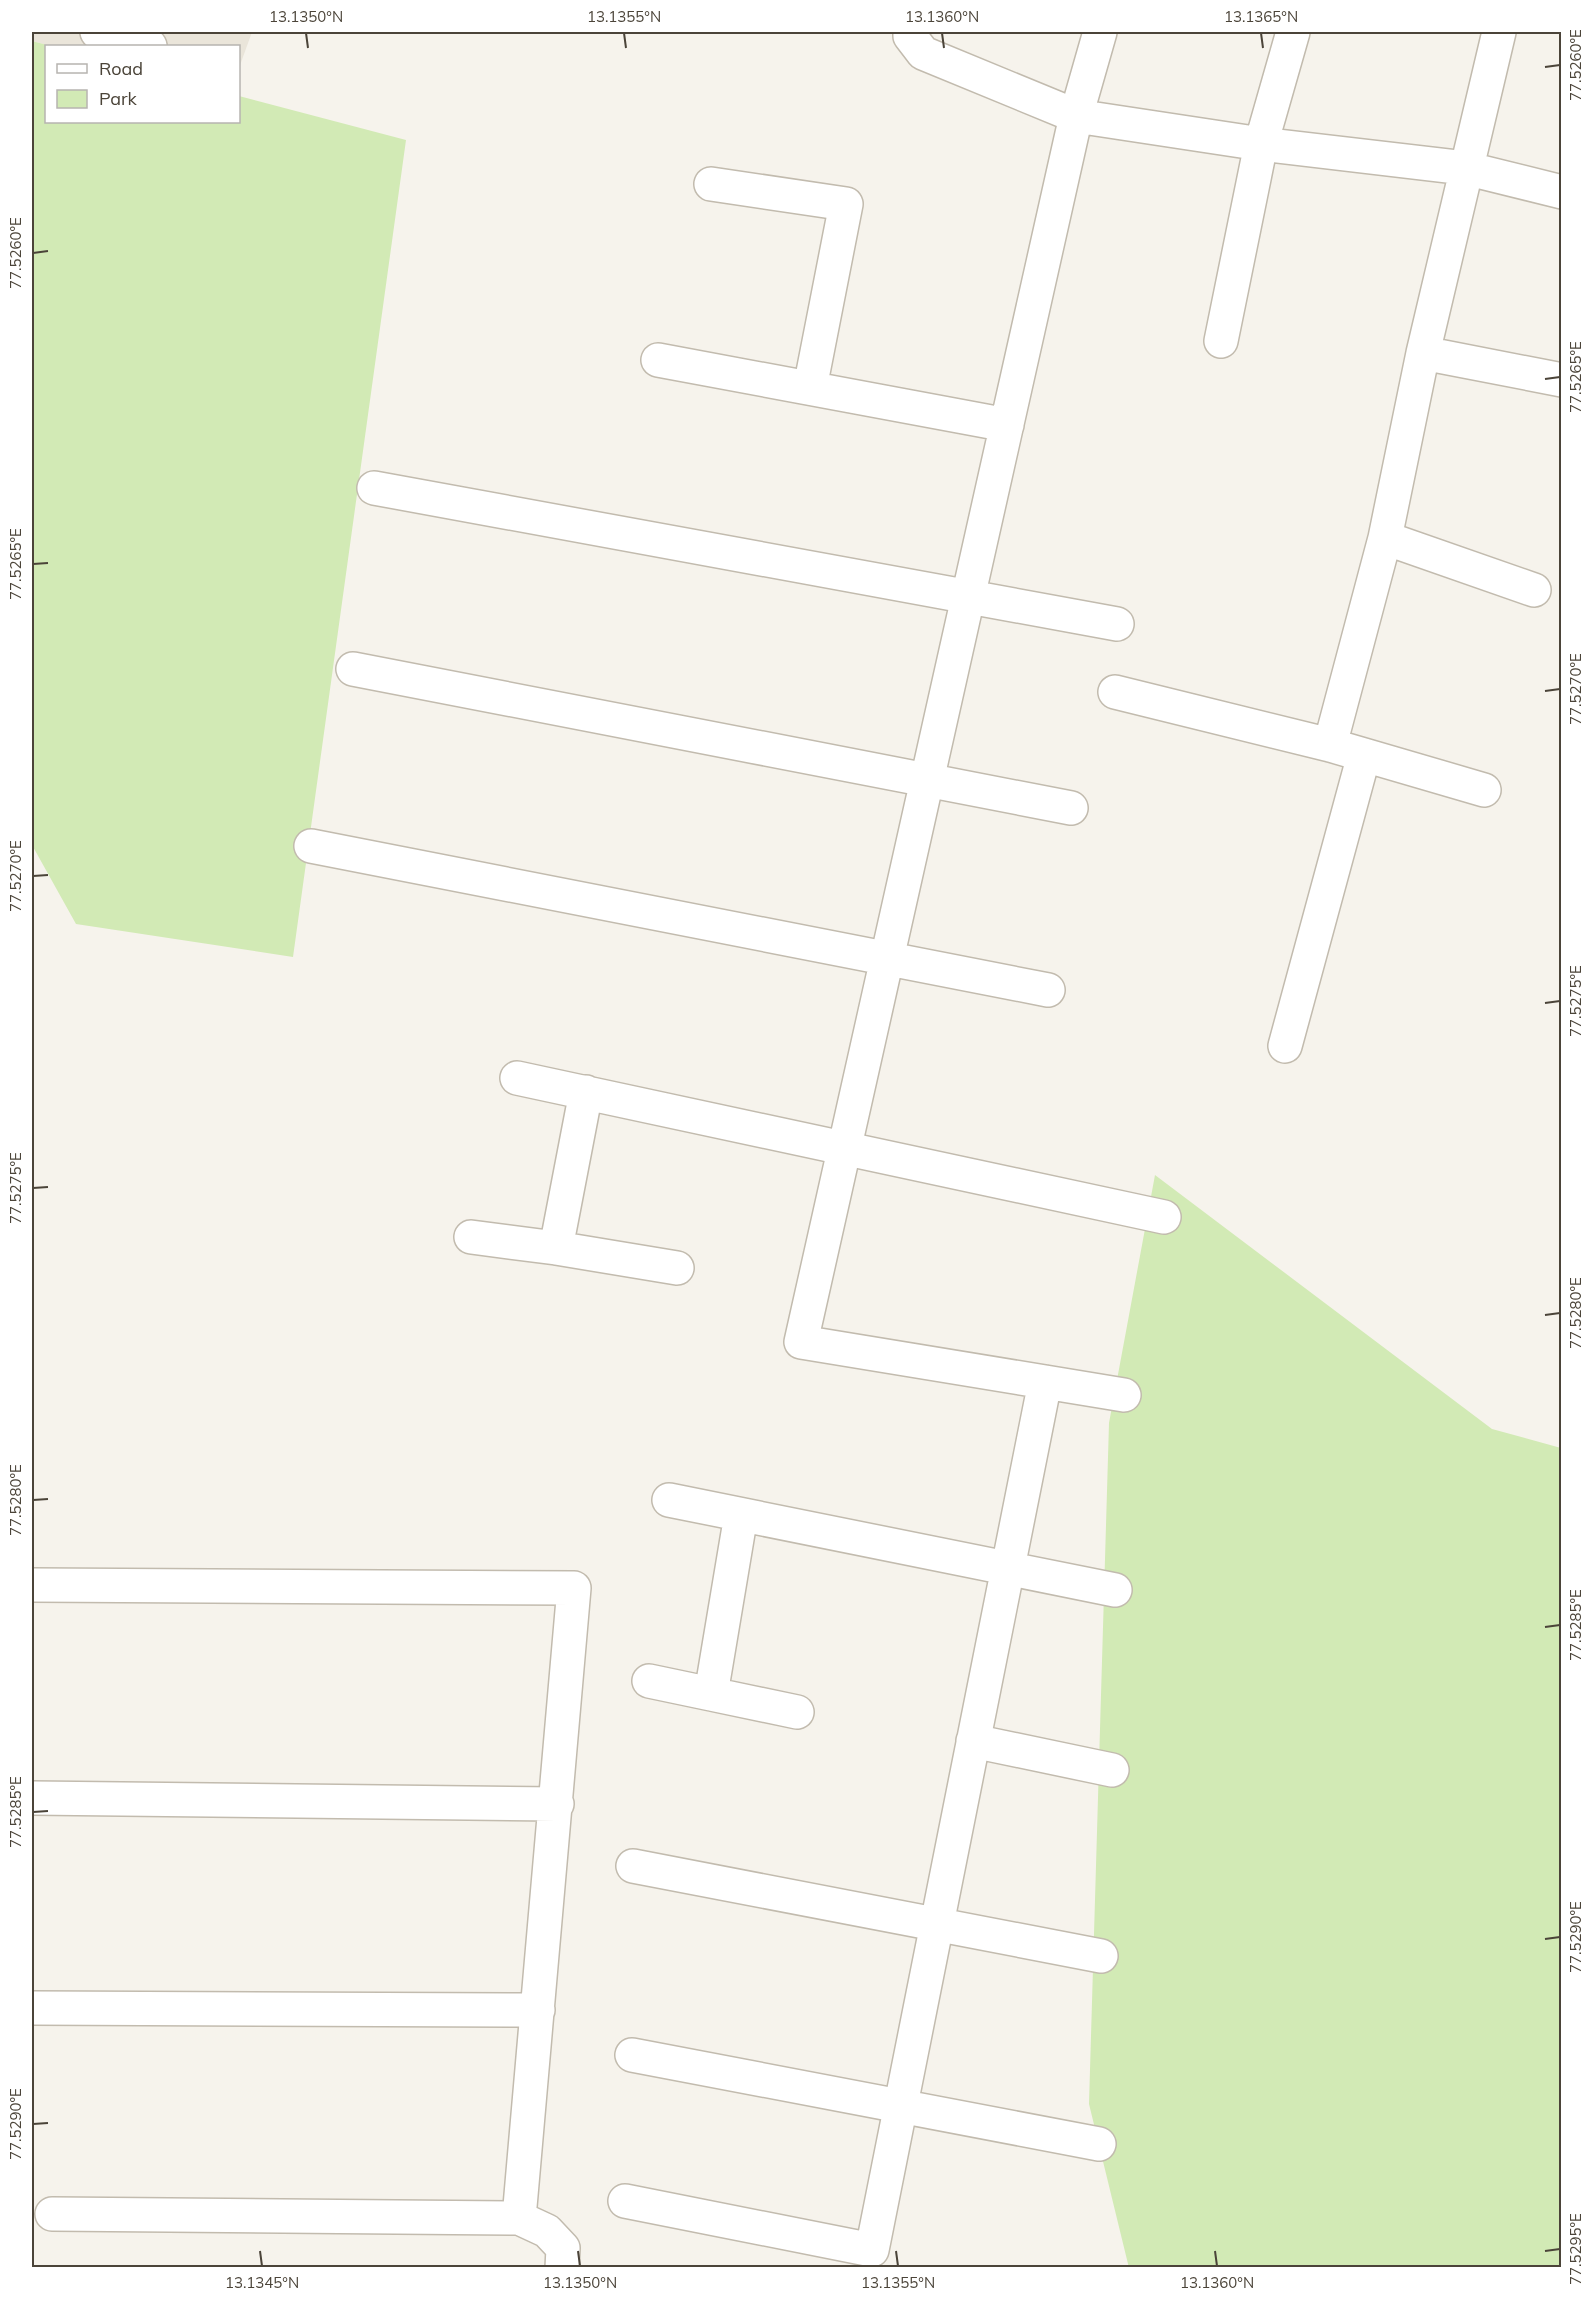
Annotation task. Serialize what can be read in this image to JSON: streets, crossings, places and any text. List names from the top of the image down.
{
  "legend": ["Road", "Park"],
  "coordinates": [
    "13.1350°N",
    "13.1355°N",
    "13.1360°N",
    "13.1365°N",
    "77.5260°E",
    "77.5265°E",
    "77.5270°E",
    "77.5275°E",
    "77.5280°E",
    "77.5285°E",
    "77.5290°E",
    "77.5295°E",
    "13.1345°N"
  ]
}
